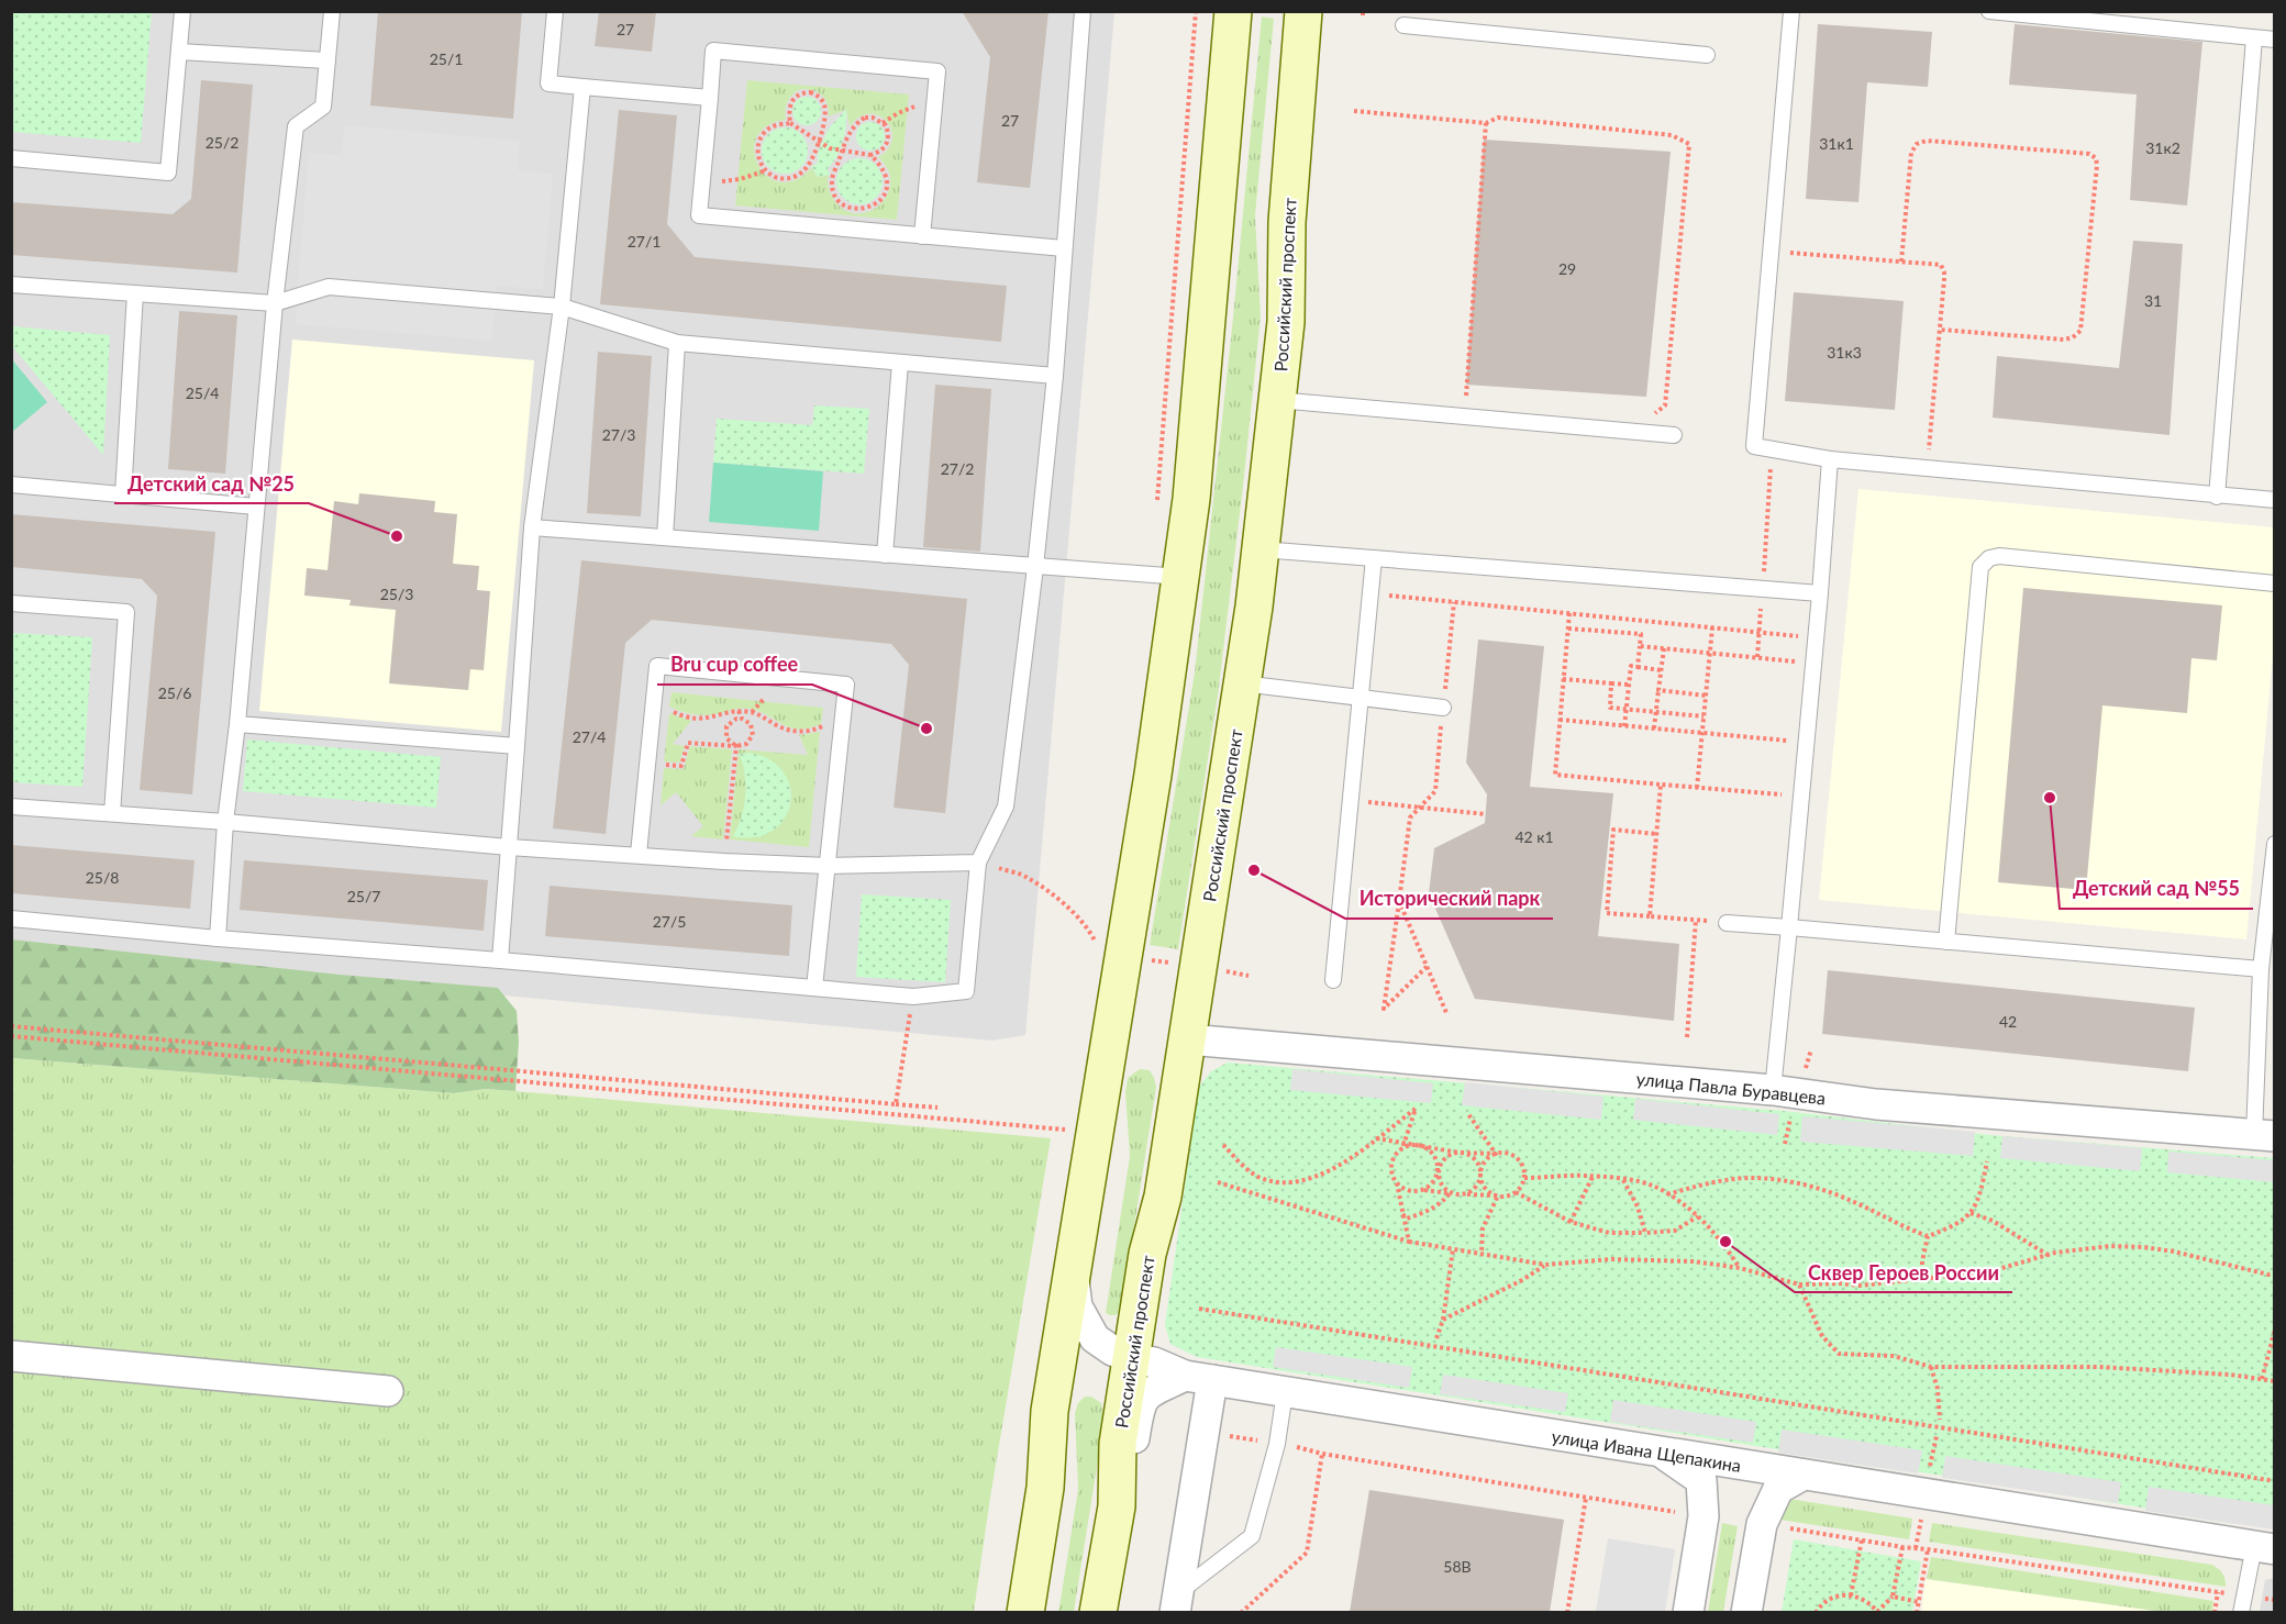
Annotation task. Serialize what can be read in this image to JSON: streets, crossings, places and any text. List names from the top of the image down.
{
  "streets": {
    "main road": ["Российский проспект"],
    "street": ["улица Павла Буравцева", "улица Ивана Щепакина"]
  },
  "crossings": [
    ["Российский проспект", "улица Павла Буравцева"],
    ["Российский проспект", "улица Ивана Щепакина"]
  ],
  "places": [
    "Детский сад №25",
    "Bru cup coffee",
    "Детский сад №55",
    "Исторический парк",
    "Сквер Героев России"
  ],
  "house_numbers": [
    "27",
    "25/1",
    "27",
    "25/2",
    "31к1",
    "31к2",
    "27/1",
    "29",
    "31",
    "31к3",
    "25/4",
    "27/3",
    "27/2",
    "25/3",
    "25/6",
    "27/4",
    "42 к1",
    "25/8",
    "25/7",
    "27/5",
    "42",
    "58В"
  ]
}
